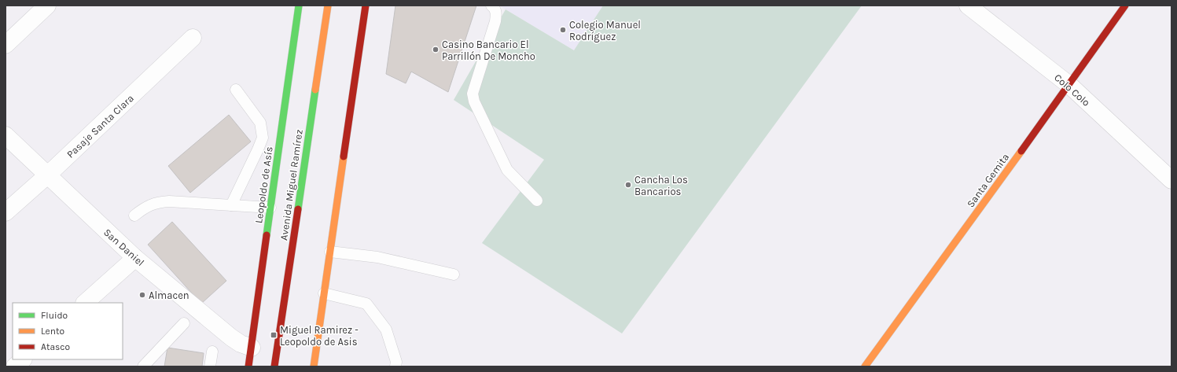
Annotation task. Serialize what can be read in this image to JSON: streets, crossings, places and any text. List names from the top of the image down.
{
  "streets": {
    "street": [
      "Colo Colo",
      "Pasaje Santa Clara",
      "Santa Gemita",
      "Leopoldo de Asís",
      "Avenida Miguel Ramírez",
      "San Daniel"
    ]
  },
  "crossings": [
    ["Colo Colo", "Santa Gemita"],
    ["Pasaje Santa Clara", "San Daniel"],
    ["Leopoldo de Asís", "San Daniel"]
  ],
  "places": {
    "other": [
      "Colegio Manuel Rodríguez",
      "Casino Bancario El Parrillón De Moncho",
      "Cancha Los Bancarios",
      "Almacen"
    ],
    "transit": ["Miguel Ramirez - Leopoldo de Asis"]
  },
  "legend": ["Fluido", "Lento", "Atasco"]
}
